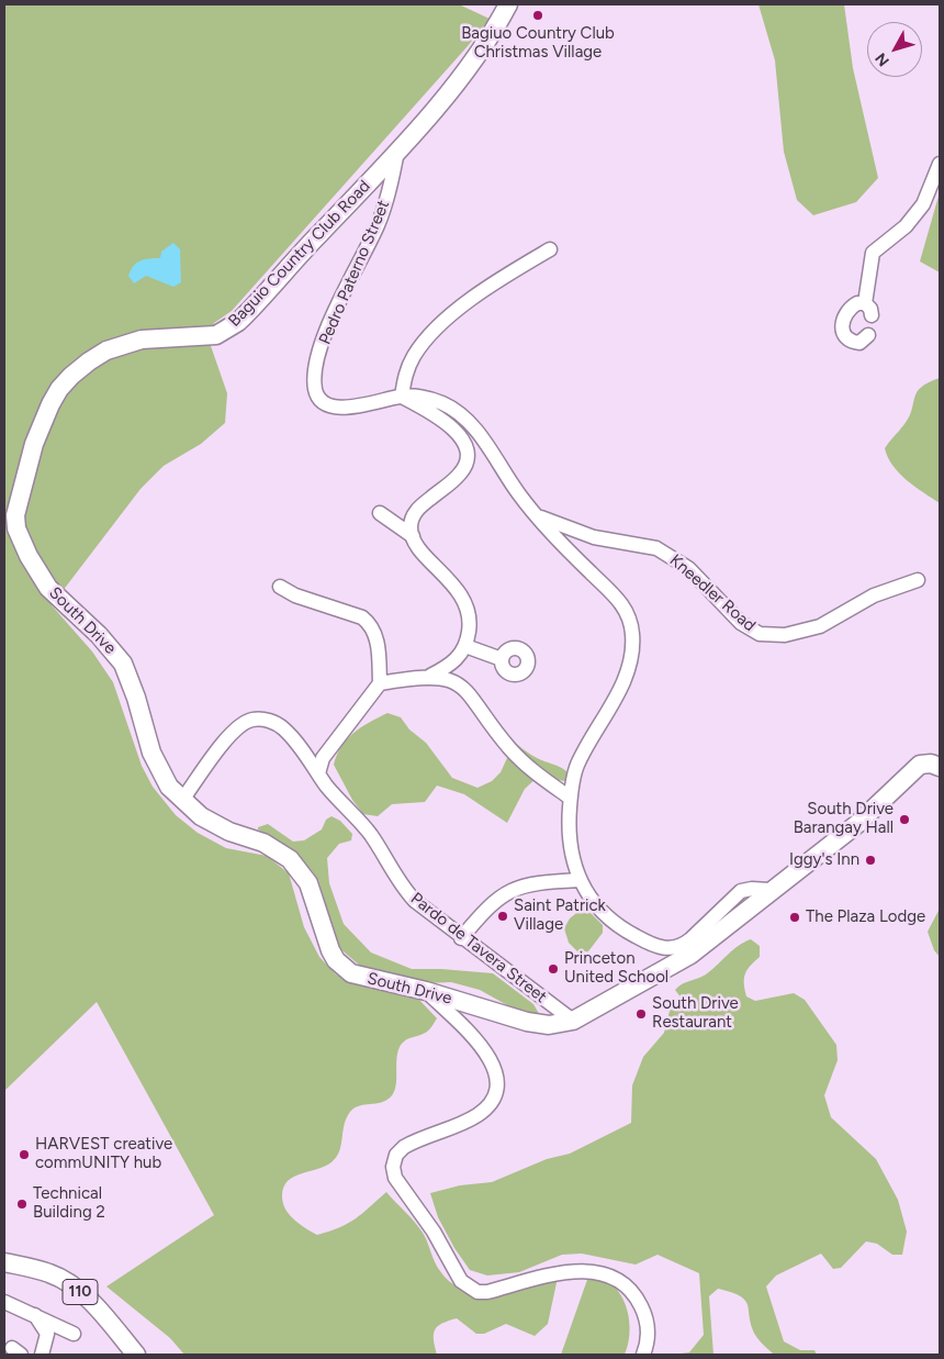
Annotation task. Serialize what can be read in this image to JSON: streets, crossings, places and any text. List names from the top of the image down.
{
  "streets": {
    "main road": ["Baguio Country Club Road", "South Drive", "110"],
    "street": ["Pedro Paterno Street", "Kneedler Road", "Pardo de Tavera Street"]
  },
  "crossings": [
    ["Baguio Country Club Road", "Pedro Paterno Street"],
    ["Baguio Country Club Road", "South Drive"],
    ["Pedro Paterno Street", "Kneedler Road"],
    ["Pedro Paterno Street", "South Drive"],
    ["South Drive", "Pardo de Tavera Street"]
  ],
  "places": [
    "Bagiuo Country Club Christmas Village",
    "South Drive Barangay Hall",
    "Iggy's Inn",
    "Saint Patrick Village",
    "The Plaza Lodge",
    "Princeton United School",
    "South Drive Restaurant",
    "HARVEST creative commUNITY hub",
    "Technical Building 2"
  ],
  "north": "bottom left"
}
